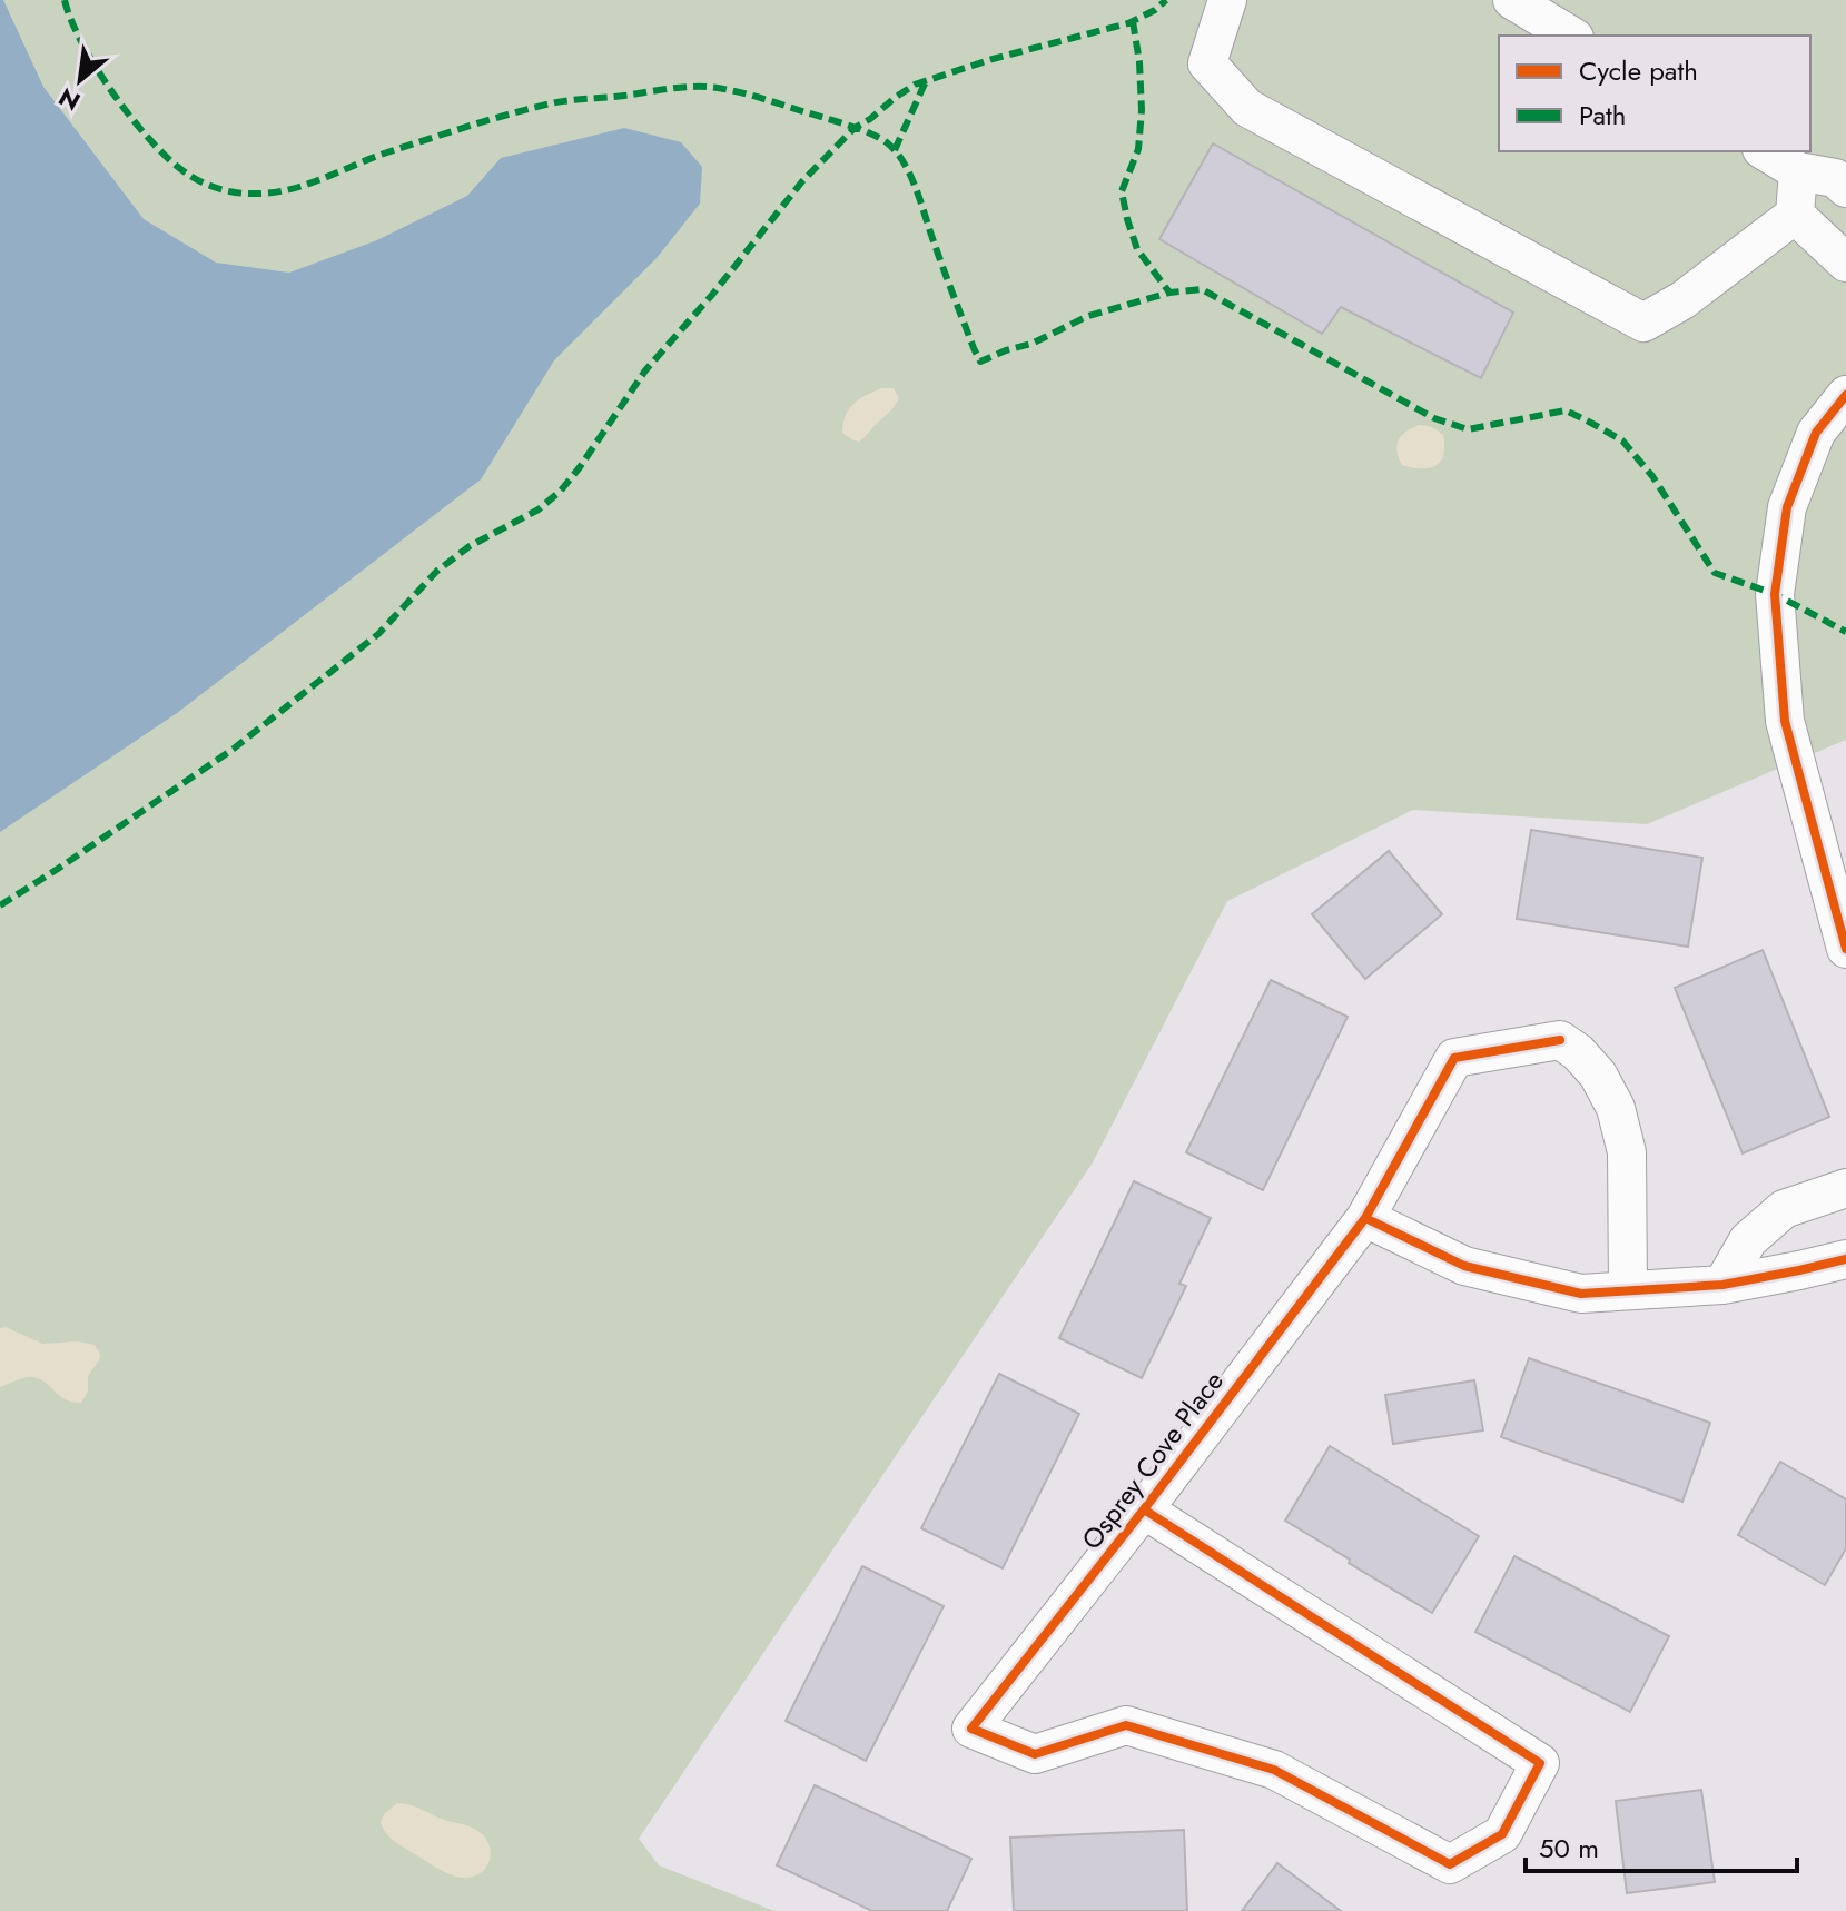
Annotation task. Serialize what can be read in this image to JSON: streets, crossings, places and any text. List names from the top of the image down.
{
  "streets": {
    "street": ["Osprey Cove Place"]
  },
  "legend": ["Cycle path", "Path"],
  "scale_bar": "50 m",
  "north": "bottom left"
}
